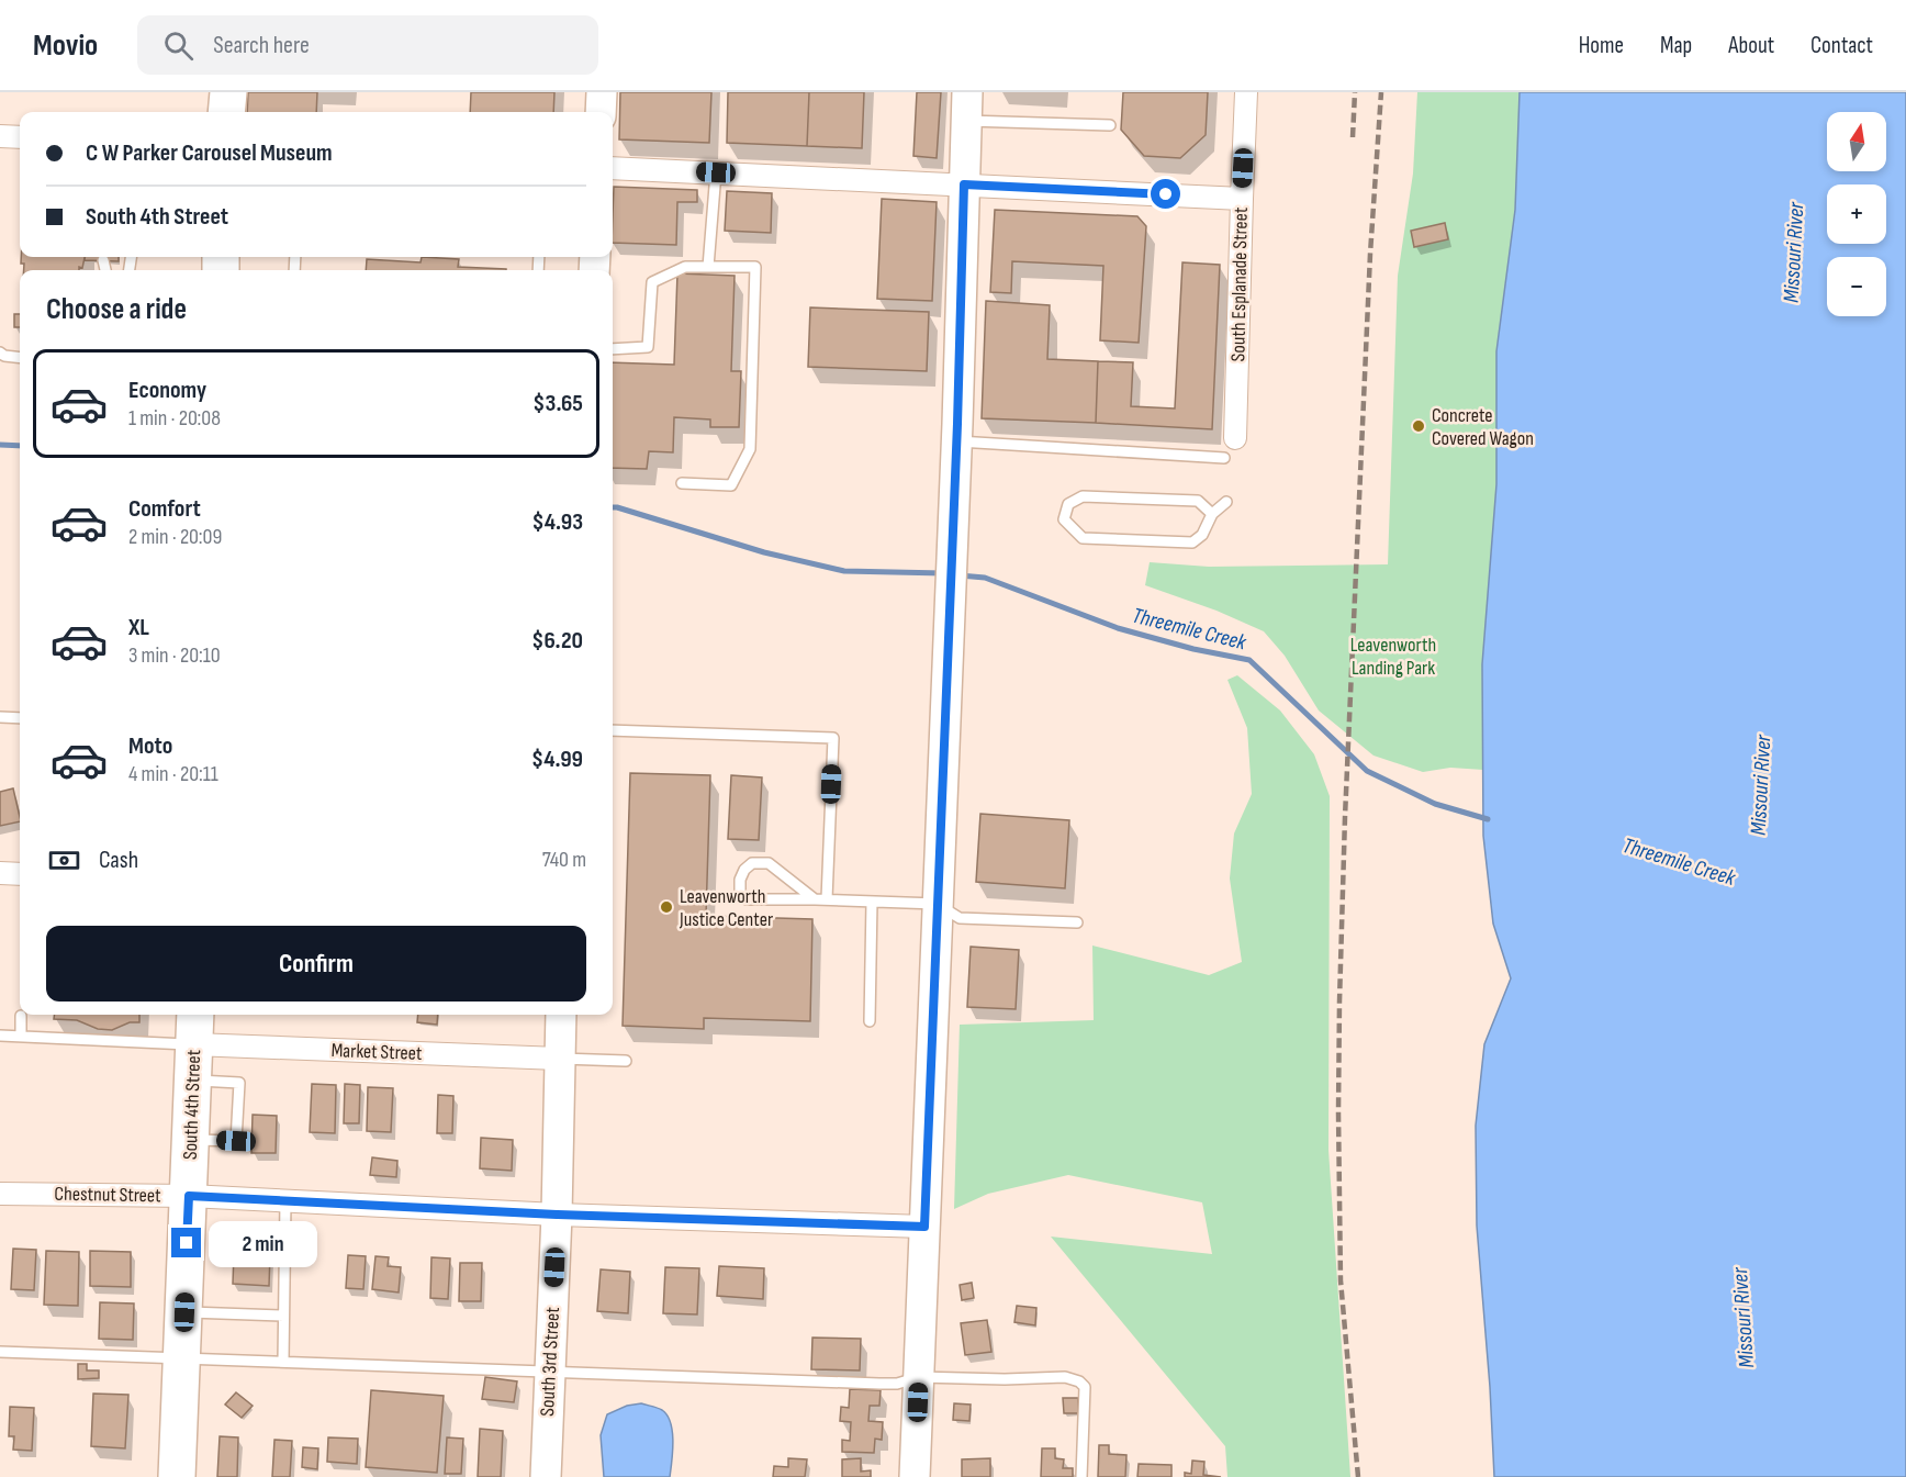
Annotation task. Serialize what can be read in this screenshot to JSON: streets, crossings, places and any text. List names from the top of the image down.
{
  "streets": {
    "highway": ["South 4th Street"],
    "street": [
      "South Esplanade Street",
      "Market Street",
      "Chestnut Street",
      "South 3rd Street"
    ]
  },
  "crossings": [
    ["Market Street", "South 4th Street"],
    ["Market Street", "South 3rd Street"],
    ["South 4th Street", "Chestnut Street"],
    ["Chestnut Street", "South 3rd Street"]
  ],
  "water": ["Missouri River", "Threemile Creek"],
  "parks": ["Leavenworth Landing Park"],
  "places": ["Concrete Covered Wagon", "Leavenworth Justice Center"],
  "north": "top",
  "page": {
    "header": "Movio",
    "search": "Search here",
    "nav": [
      "Home",
      "Map",
      "About",
      "Contact"
    ],
    "map_buttons": ["+", "−"],
    "banner": ["C W Parker Carousel Museum", "South 4th Street"],
    "heading": "Choose a ride",
    "list": [
      {
        "name": "Economy",
        "note": "1 min · 20:08",
        "value": "$3.65"
      },
      {
        "name": "Comfort",
        "note": "2 min · 20:09",
        "value": "$4.93"
      },
      {
        "name": "XL",
        "note": "3 min · 20:10",
        "value": "$6.20"
      },
      {
        "name": "Moto",
        "note": "4 min · 20:11",
        "value": "$4.99"
      }
    ],
    "pay": ["Cash", "740 m"],
    "buttons": "Confirm",
    "bubble": "2 min"
  }
}
